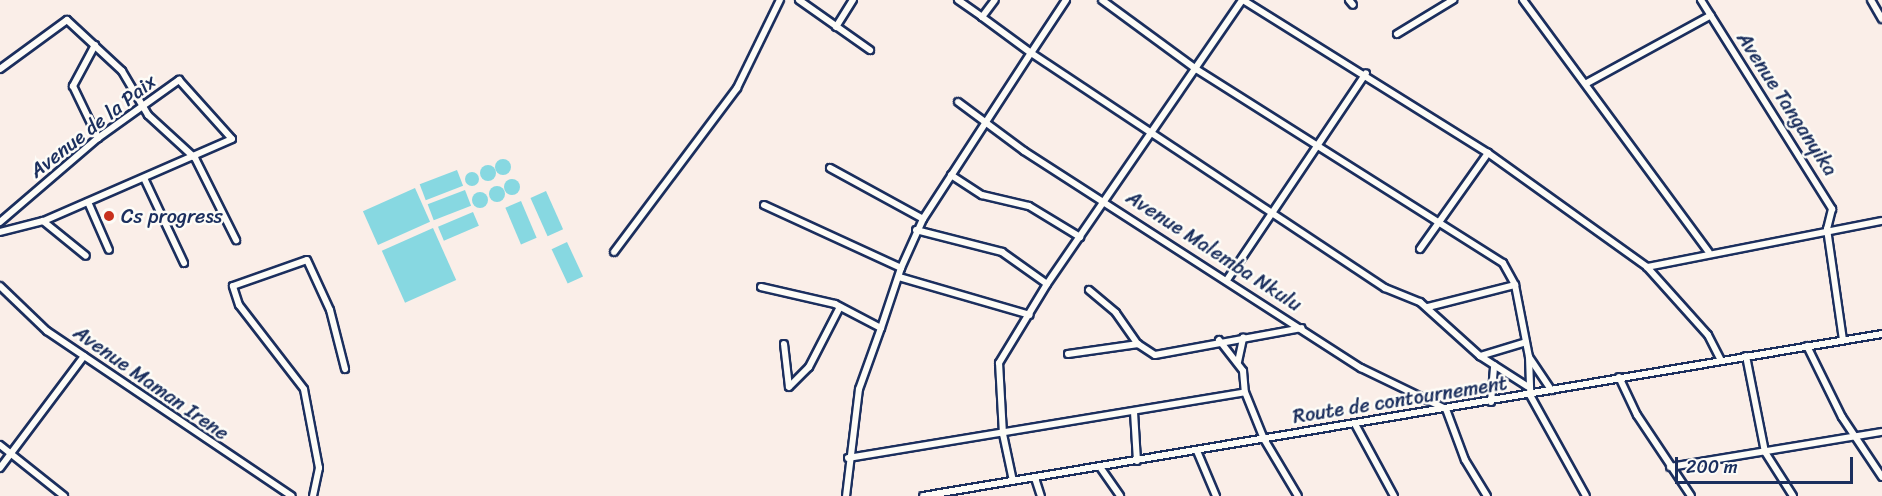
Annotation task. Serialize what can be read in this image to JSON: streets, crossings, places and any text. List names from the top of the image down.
{
  "streets": {
    "street": [
      "Avenue Tanganyika",
      "Avenue de la Paix",
      "Avenue Malemba Nkulu",
      "Avenue Maman Irene",
      "Route de contournement"
    ]
  },
  "crossings": [
    ["Avenue Tanganyika", "Route de contournement"],
    ["Avenue Malemba Nkulu", "Route de contournement"]
  ],
  "places": ["Cs progress"],
  "scale_bar": "200 m"
}
